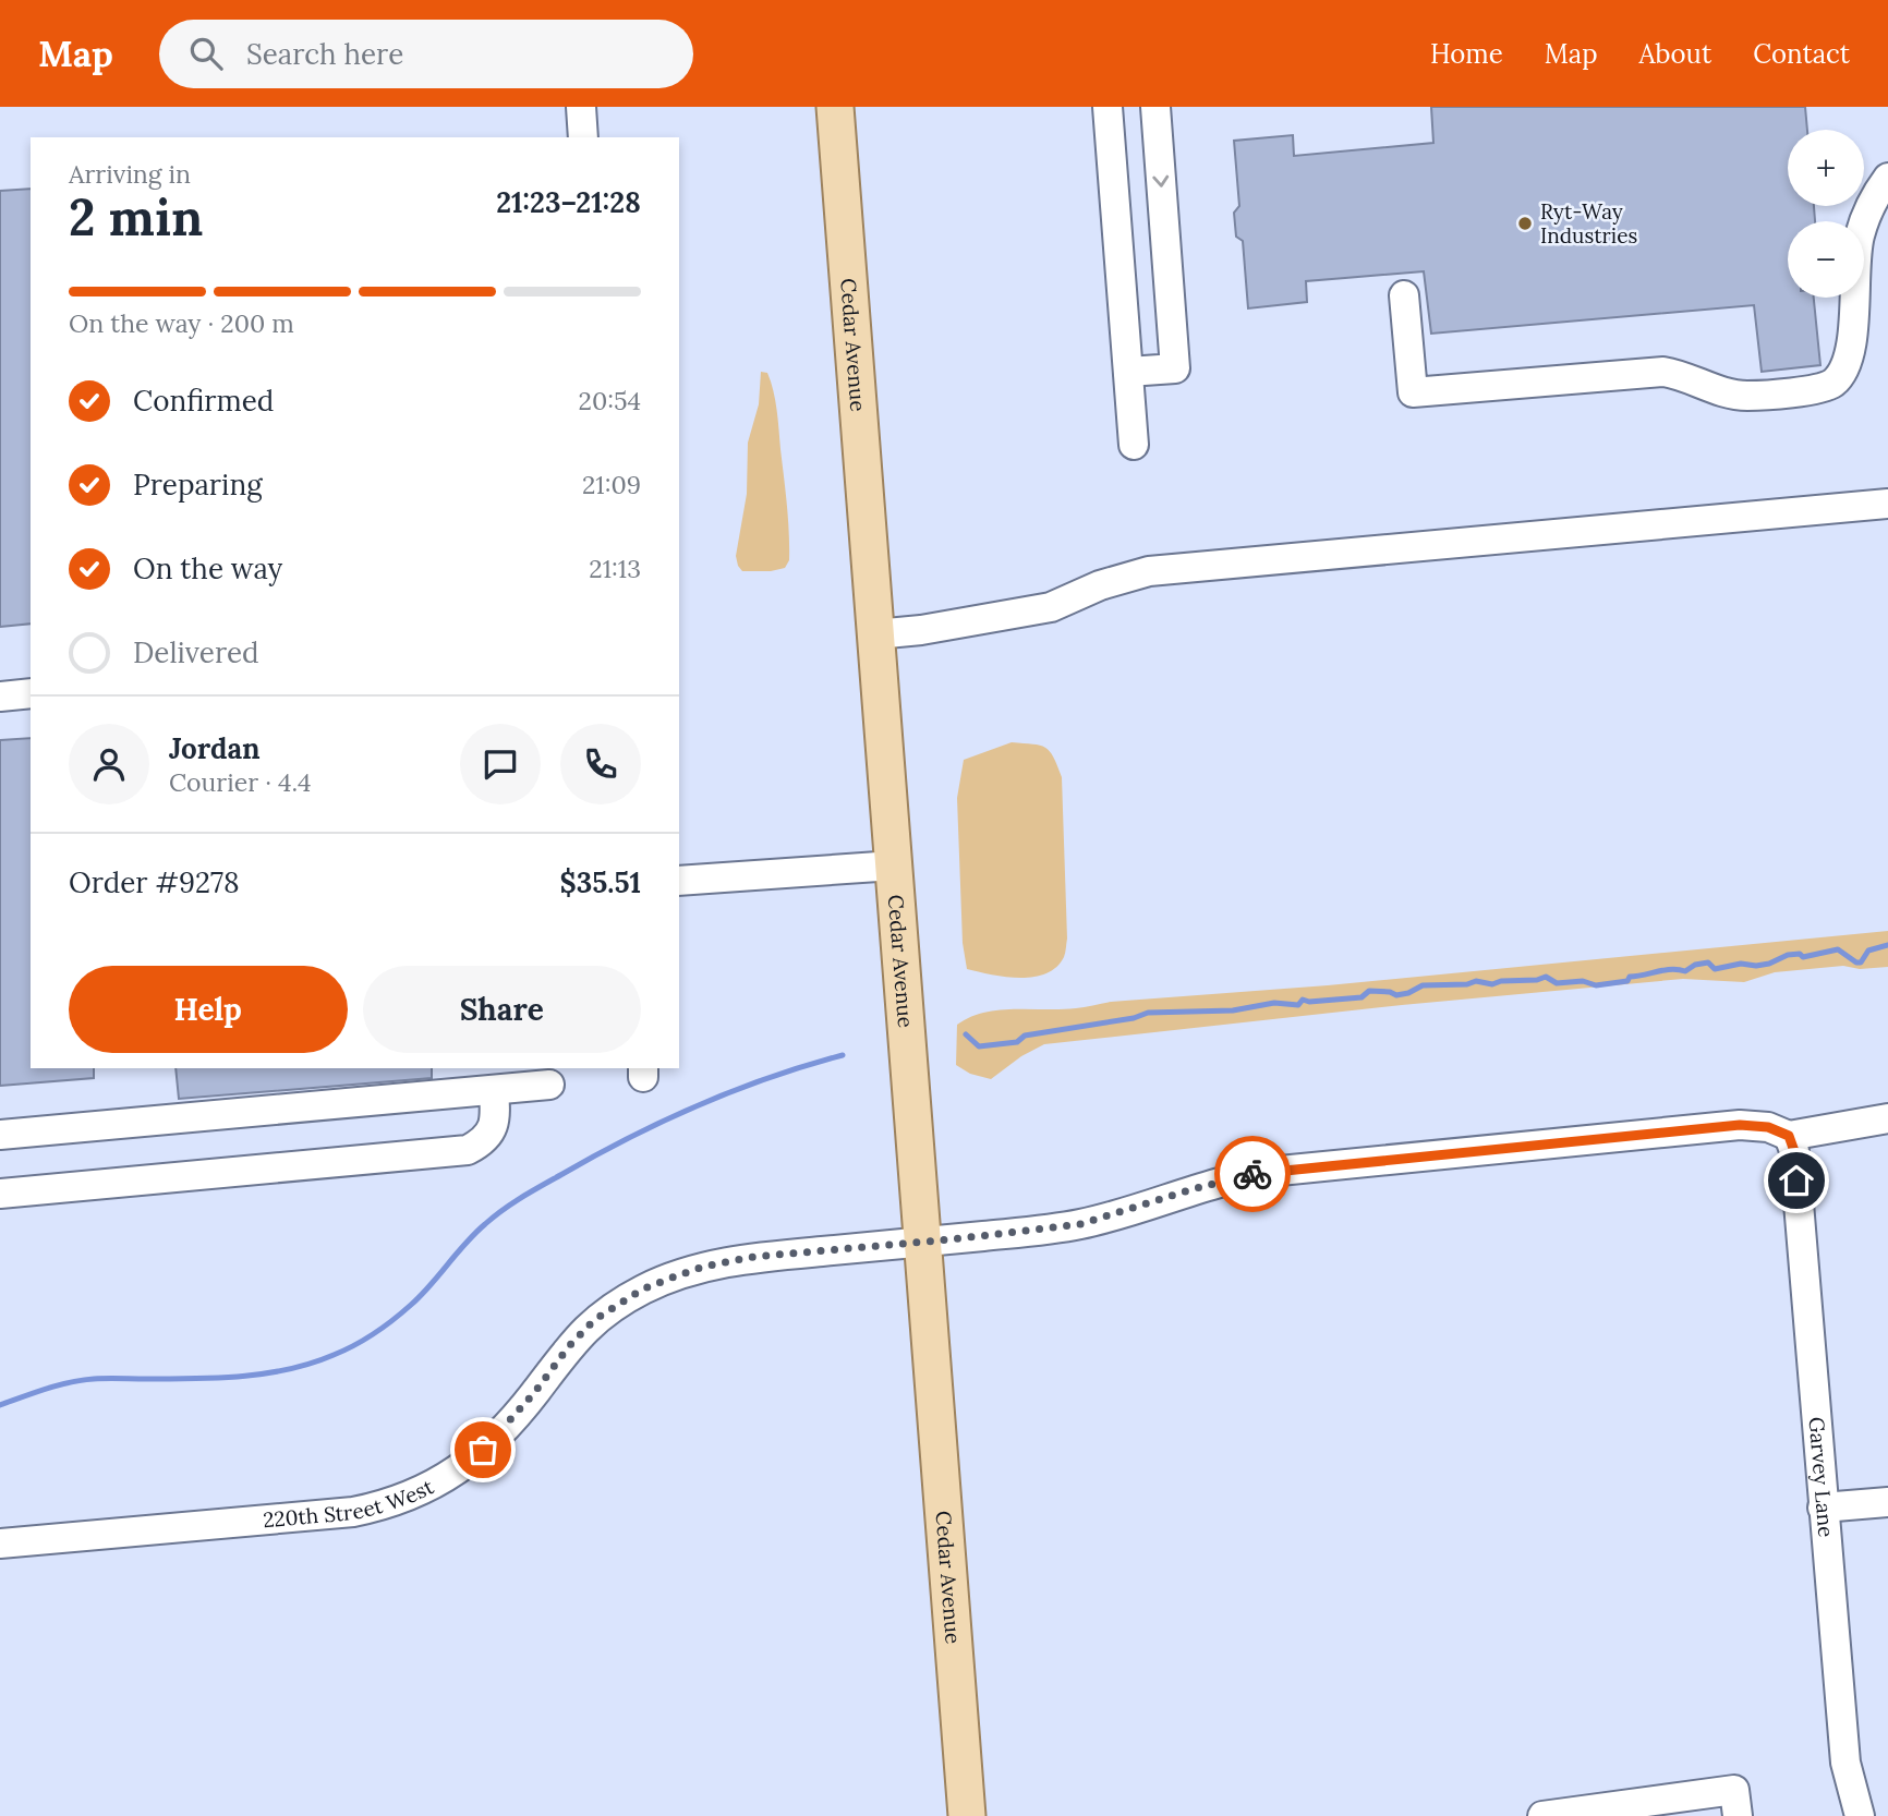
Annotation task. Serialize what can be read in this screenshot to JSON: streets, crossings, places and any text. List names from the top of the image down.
{
  "streets": {
    "main road": ["Cedar Avenue"],
    "street": ["Garvey Lane", "220th Street West"]
  },
  "crossings": [
    ["Cedar Avenue", "220th Street West"],
    ["Garvey Lane", "220th Street West"]
  ],
  "places": ["Ryt-Way Industries"],
  "page": {
    "header": "Map",
    "search": "Search here",
    "nav": [
      "Home",
      "Map",
      "About",
      "Contact"
    ],
    "map_buttons": ["+", "−"],
    "heading": ["2 min", "Arriving in", "21:23–21:28"],
    "panel": [
      "Jordan",
      "Courier · 4.4",
      "Order #9278",
      "$35.51"
    ],
    "bar": "On the way · 200 m",
    "list": [
      ["Confirmed", "20:54"],
      ["Preparing", "21:09"],
      ["On the way", "21:13"],
      "Delivered"
    ],
    "buttons": ["Help", "Share"]
  }
}
